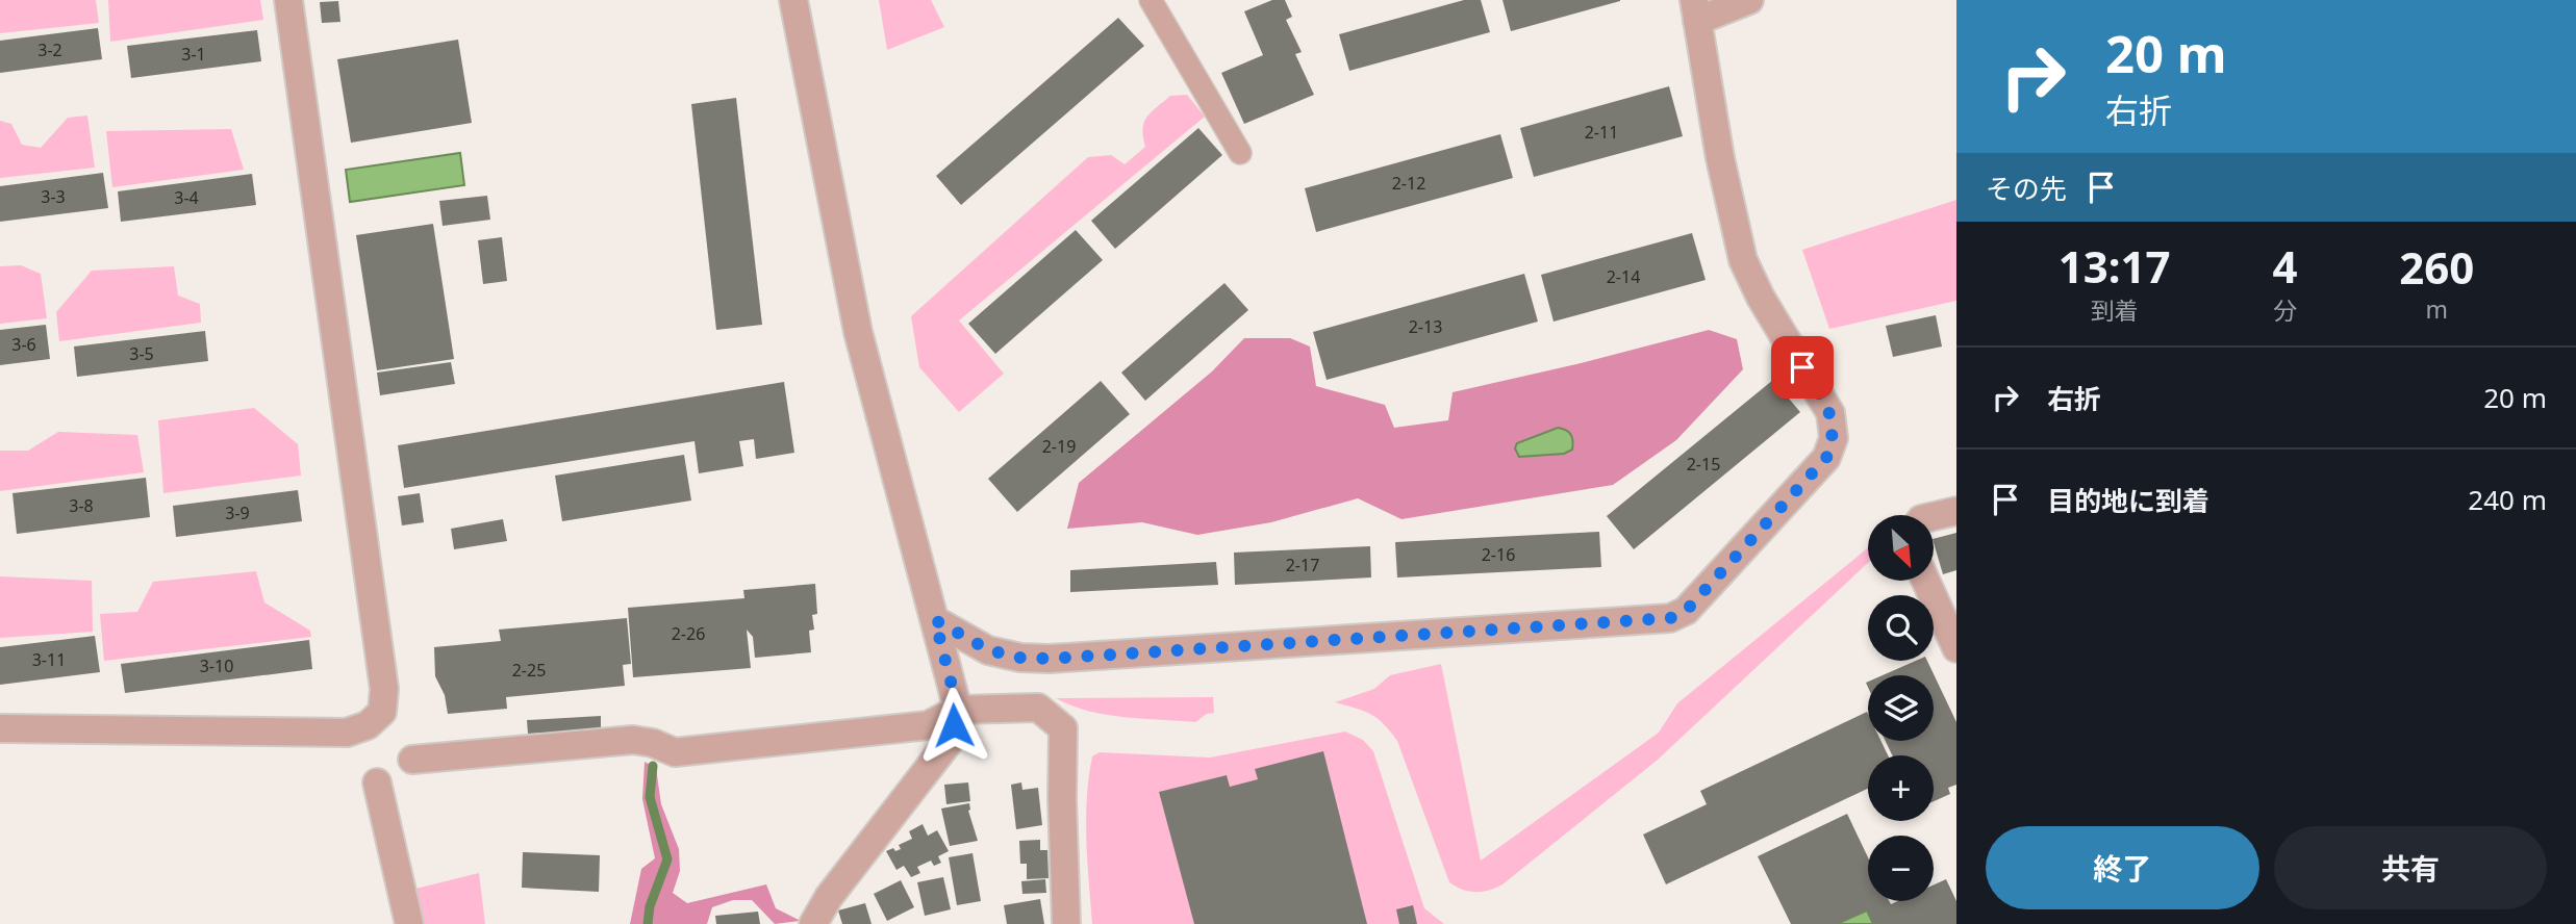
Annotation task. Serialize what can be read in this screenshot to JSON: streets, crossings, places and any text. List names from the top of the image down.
{
  "house_numbers": [
    "3-2",
    "3-1",
    "2-11",
    "2-12",
    "3-3",
    "3-4",
    "2-14",
    "2-13",
    "3-6",
    "3-5",
    "2-19",
    "2-15",
    "3-8",
    "3-9",
    "2-16",
    "2-17",
    "2-26",
    "3-11",
    "3-10",
    "2-25"
  ],
  "north": "bottom right",
  "page": {
    "turn": ["20 m", "右折"],
    "then": "その先",
    "eta": [
      "13:17",
      "到着",
      "4",
      "分",
      "260",
      "m"
    ],
    "list": [
      {
        "name": "右折",
        "value": "20 m"
      },
      {
        "name": "目的地に到着",
        "value": "240 m"
      }
    ],
    "map_buttons": ["+", "−"],
    "buttons": ["終了", "共有"]
  }
}
